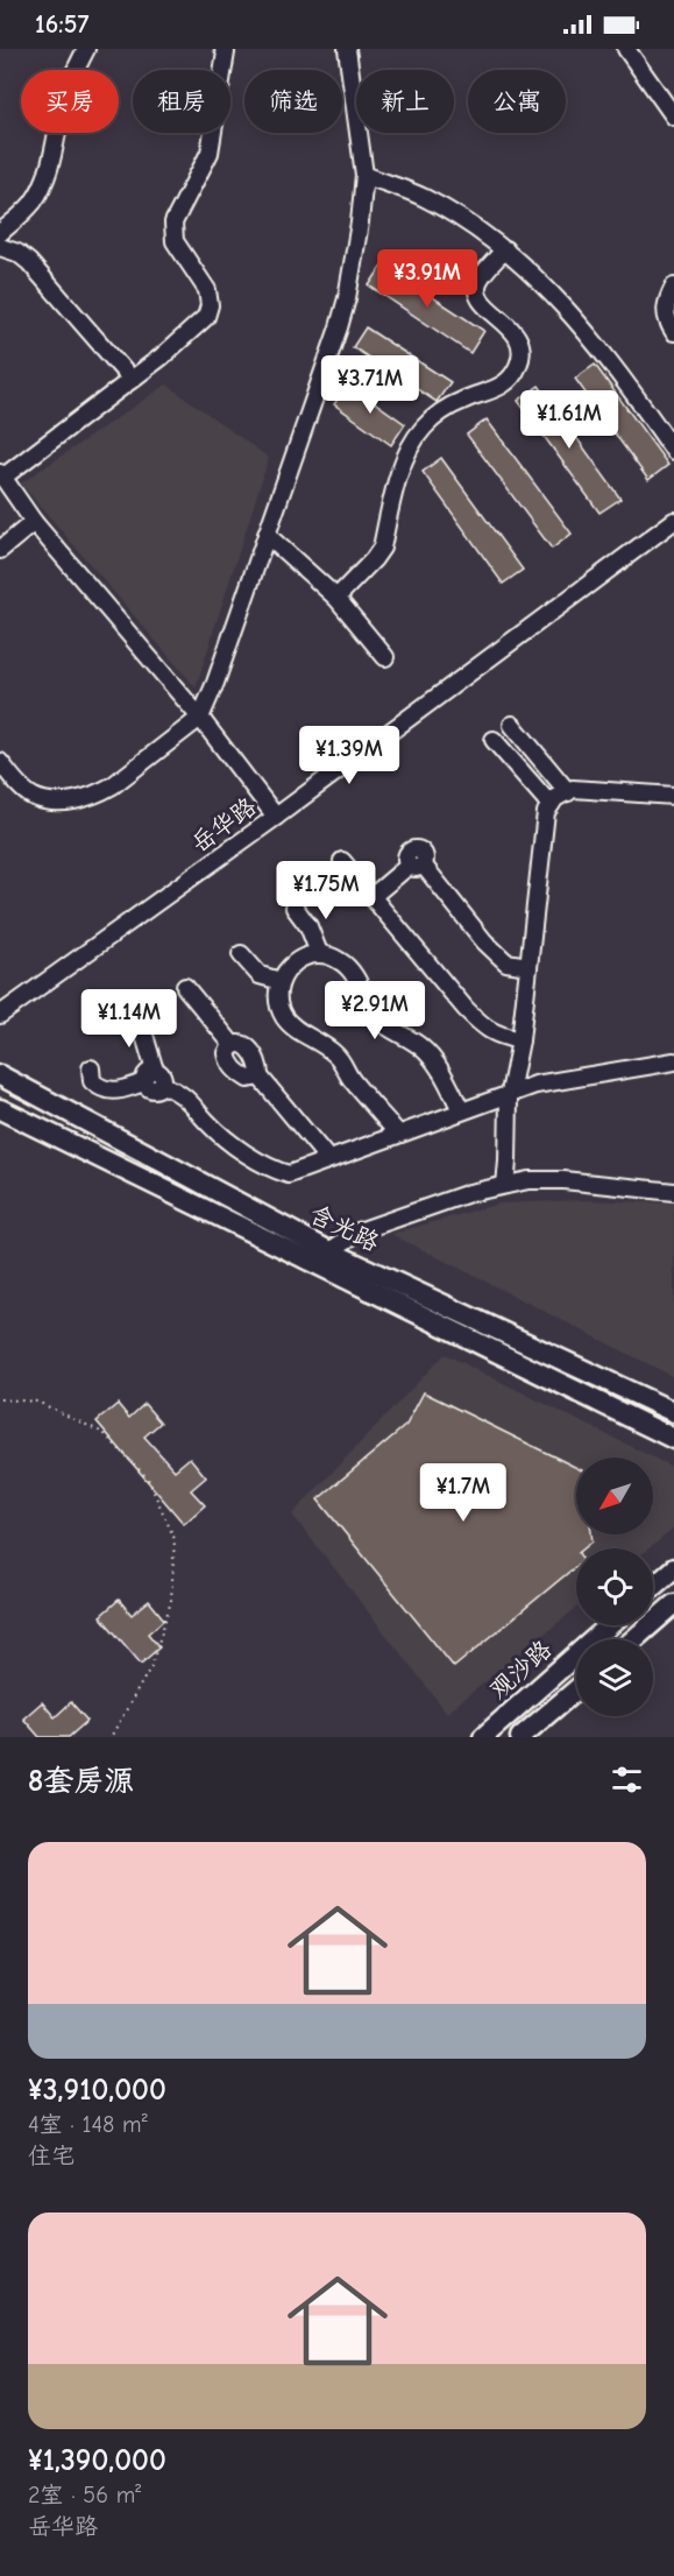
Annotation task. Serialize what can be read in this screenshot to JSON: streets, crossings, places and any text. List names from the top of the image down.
{
  "streets": {
    "main road": ["含光路", "观沙路"],
    "street": ["岳华路"]
  },
  "north": "bottom left",
  "page": {
    "status": "16:57",
    "chip": [
      "买房",
      "租房",
      "筛选",
      "新上",
      "公寓"
    ],
    "price": [
      "¥3.91M",
      "¥3.71M",
      "¥1.61M",
      "¥1.39M",
      "¥1.75M",
      "¥2.91M",
      "¥1.14M",
      "¥1.7M"
    ],
    "heading": "8套房源",
    "list": [
      {
        "name": "¥3,910,000",
        "note": "4室 · 148 m² · 住宅"
      },
      {
        "name": "¥1,390,000",
        "note": "2室 · 56 m² · 岳华路"
      }
    ]
  }
}
